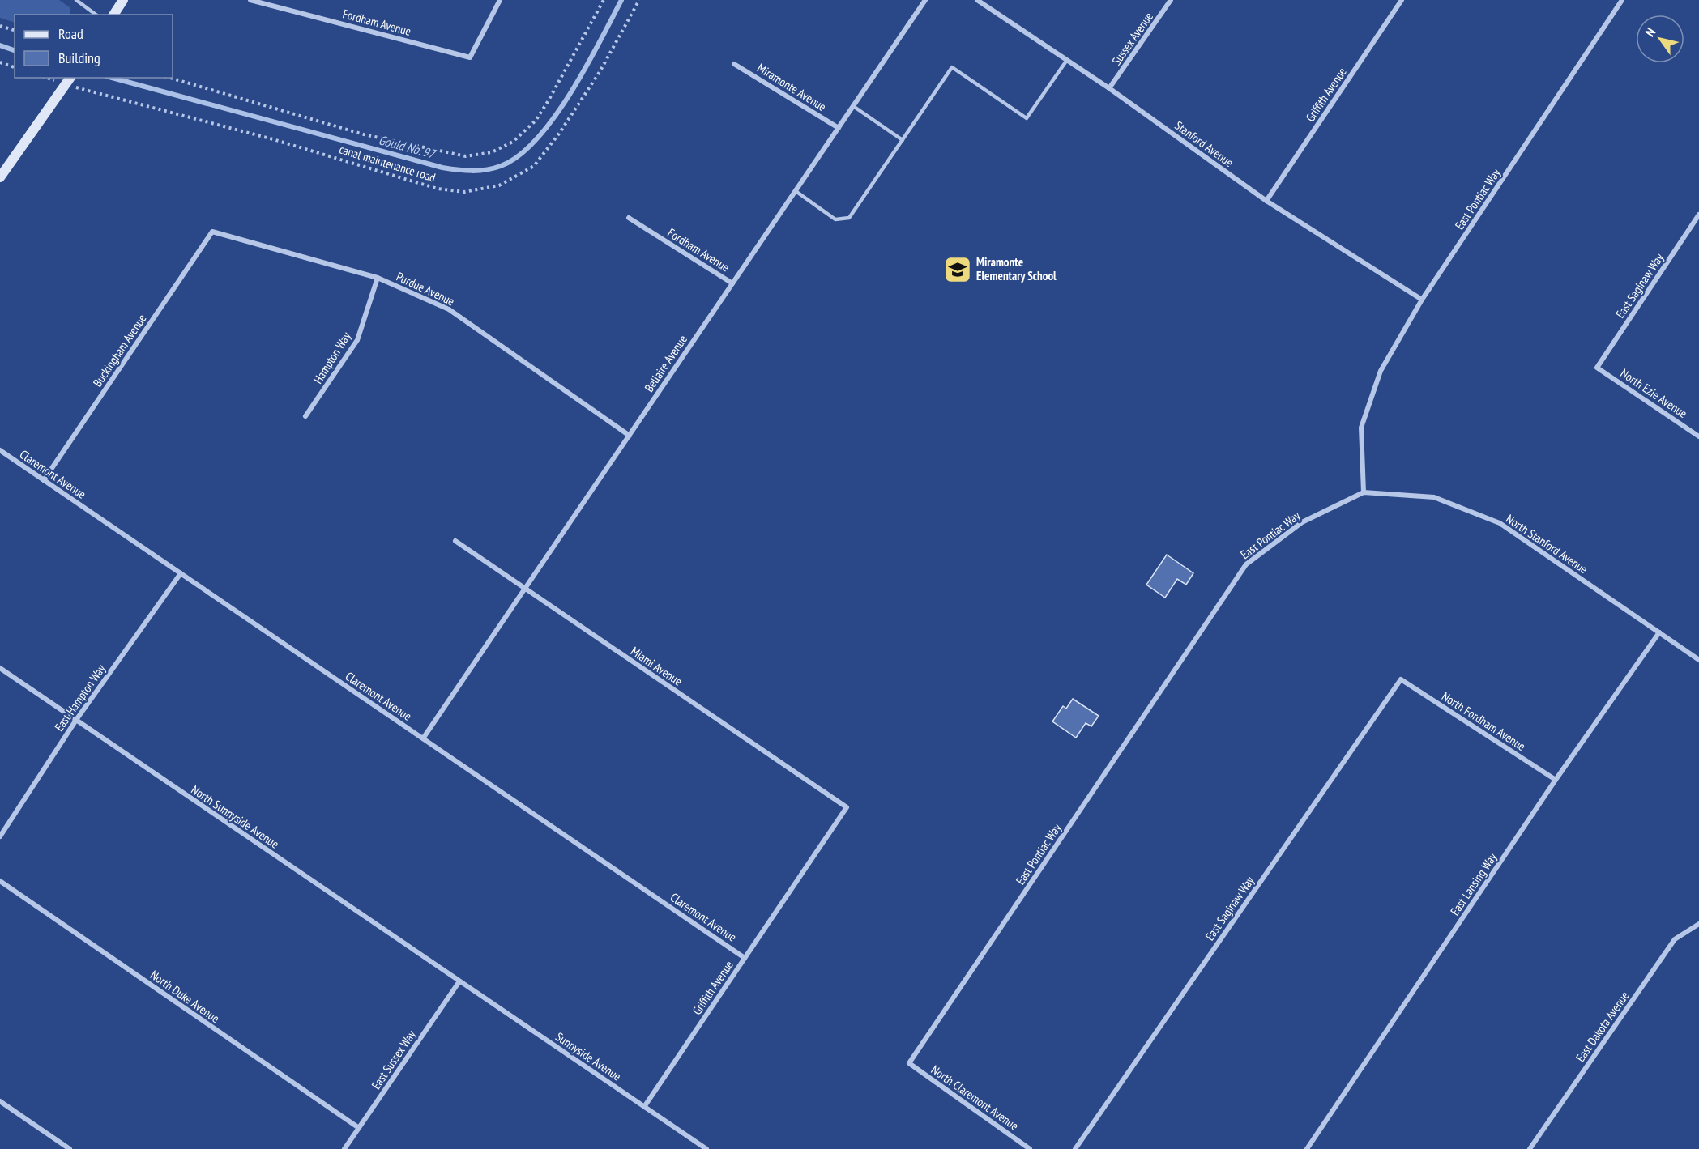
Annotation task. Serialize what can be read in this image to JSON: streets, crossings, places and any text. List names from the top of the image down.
{
  "streets": {
    "street": [
      "Fordham Avenue",
      "Sussex Avenue",
      "Miramonte Avenue",
      "Griffith Avenue",
      "Stanford Avenue",
      "East Pontiac Way",
      "East Saginaw Way",
      "Purdue Avenue",
      "Buckingham Avenue",
      "Hampton Way",
      "Bellaire Avenue",
      "North Ezie Avenue",
      "Claremont Avenue",
      "North Stanford Avenue",
      "Miami Avenue",
      "East Hampton Way",
      "North Fordham Avenue",
      "North Sunnyside Avenue",
      "East Lansing Way",
      "North Duke Avenue",
      "East Dakota Avenue",
      "Sunnyside Avenue",
      "East Sussex Way",
      "North Claremont Avenue"
    ],
    "path": ["canal maintenance road"]
  },
  "crossings": [
    ["Fordham Avenue", "Bellaire Avenue"],
    ["Sussex Avenue", "Stanford Avenue"],
    ["Miramonte Avenue", "Bellaire Avenue"],
    ["Griffith Avenue", "Stanford Avenue"],
    ["Griffith Avenue", "Claremont Avenue"],
    ["Griffith Avenue", "Miami Avenue"],
    ["Griffith Avenue", "Sunnyside Avenue"],
    ["Stanford Avenue", "East Pontiac Way"],
    ["East Pontiac Way", "North Stanford Avenue"],
    ["East Pontiac Way", "North Claremont Avenue"],
    ["East Saginaw Way", "North Ezie Avenue"],
    ["East Saginaw Way", "North Fordham Avenue"],
    ["Purdue Avenue", "Buckingham Avenue"],
    ["Purdue Avenue", "Hampton Way"],
    ["Purdue Avenue", "Bellaire Avenue"],
    ["Buckingham Avenue", "Claremont Avenue"],
    ["Bellaire Avenue", "Claremont Avenue"],
    ["Bellaire Avenue", "Miami Avenue"],
    ["Claremont Avenue", "East Hampton Way"],
    ["North Stanford Avenue", "East Lansing Way"],
    ["East Hampton Way", "North Sunnyside Avenue"],
    ["North Fordham Avenue", "East Lansing Way"],
    ["North Sunnyside Avenue", "Sunnyside Avenue"],
    ["North Sunnyside Avenue", "East Sussex Way"],
    ["North Duke Avenue", "East Sussex Way"],
    ["Sunnyside Avenue", "East Sussex Way"]
  ],
  "water": ["Gould No. 97"],
  "places": {
    "school or university": ["Miramonte Elementary School"]
  },
  "legend": ["Road", "Building"],
  "north": "top left"
}
